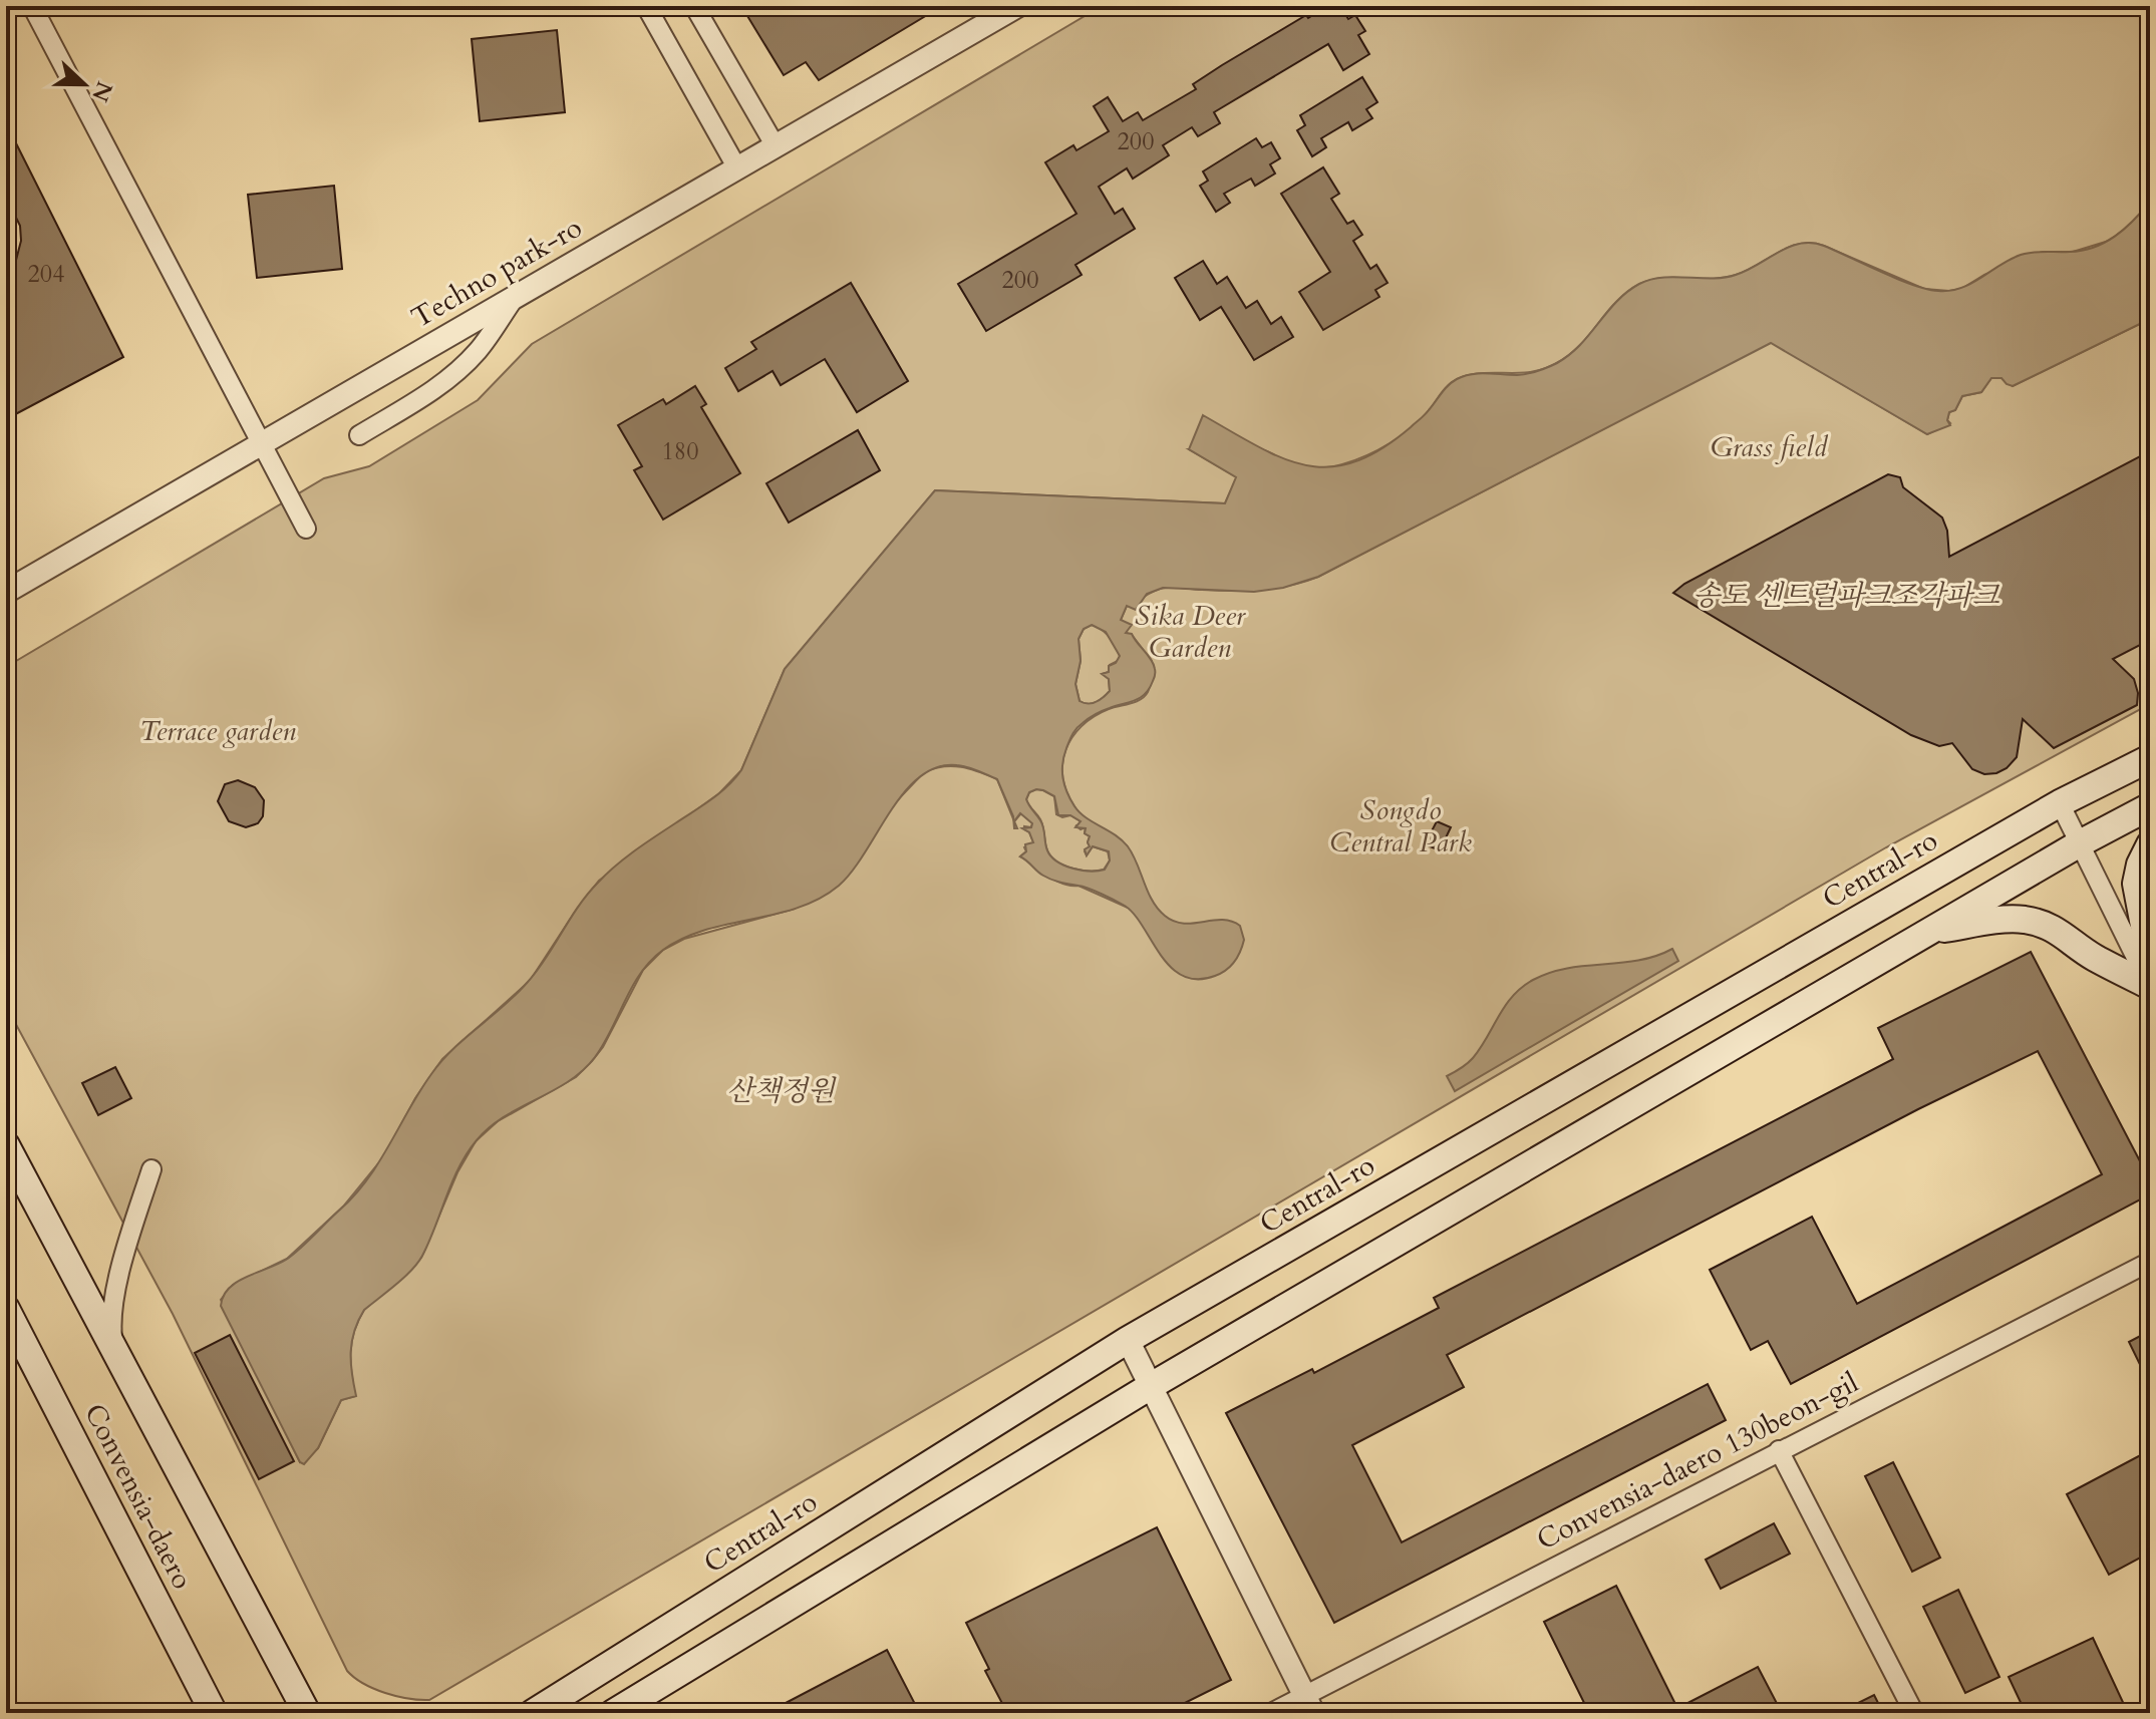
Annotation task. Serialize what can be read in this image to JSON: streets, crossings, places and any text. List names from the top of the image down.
{
  "streets": {
    "main road": ["Central-ro", "Convensia-daero"],
    "street": ["Techno park-ro", "Convensia-daero 130beon-gil"]
  },
  "parks": [
    "Grass field",
    "송도 센트럴파크조각파크",
    "Sika Deer Garden",
    "Terrace garden",
    "Songdo Central Park",
    "산책정원"
  ],
  "house_numbers": [
    "200",
    "204",
    "200",
    "180"
  ],
  "north": "right"
}
